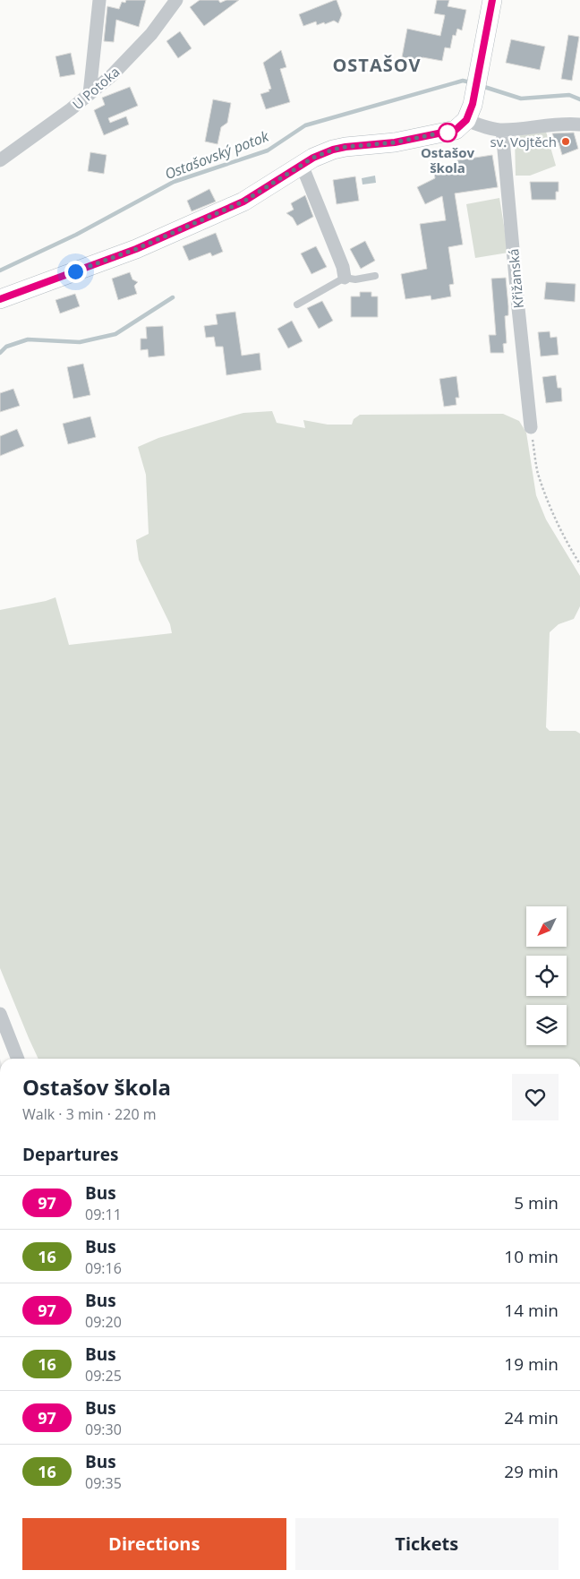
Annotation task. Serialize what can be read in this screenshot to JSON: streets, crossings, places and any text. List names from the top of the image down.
{
  "streets": {
    "street": ["U Potoka", "Křižanská"]
  },
  "districts": ["OSTAŠOV"],
  "water": ["Ostašovský potok"],
  "places": ["Ostašov škola", "sv. Vojtěch"],
  "lines": ["bus line 97"],
  "north": "bottom left",
  "page": {
    "heading": [
      ["Ostašov škola", "Walk · 3 min · 220 m"],
      "Departures"
    ],
    "list": [
      {
        "mark": "97",
        "name": "Bus",
        "note": "09:11",
        "value": "5 min"
      },
      {
        "mark": "16",
        "name": "Bus",
        "note": "09:16",
        "value": "10 min"
      },
      {
        "mark": "97",
        "name": "Bus",
        "note": "09:20",
        "value": "14 min"
      },
      {
        "mark": "16",
        "name": "Bus",
        "note": "09:25",
        "value": "19 min"
      },
      {
        "mark": "97",
        "name": "Bus",
        "note": "09:30",
        "value": "24 min"
      },
      {
        "mark": "16",
        "name": "Bus",
        "note": "09:35",
        "value": "29 min"
      }
    ],
    "buttons": ["Directions", "Tickets"]
  }
}
